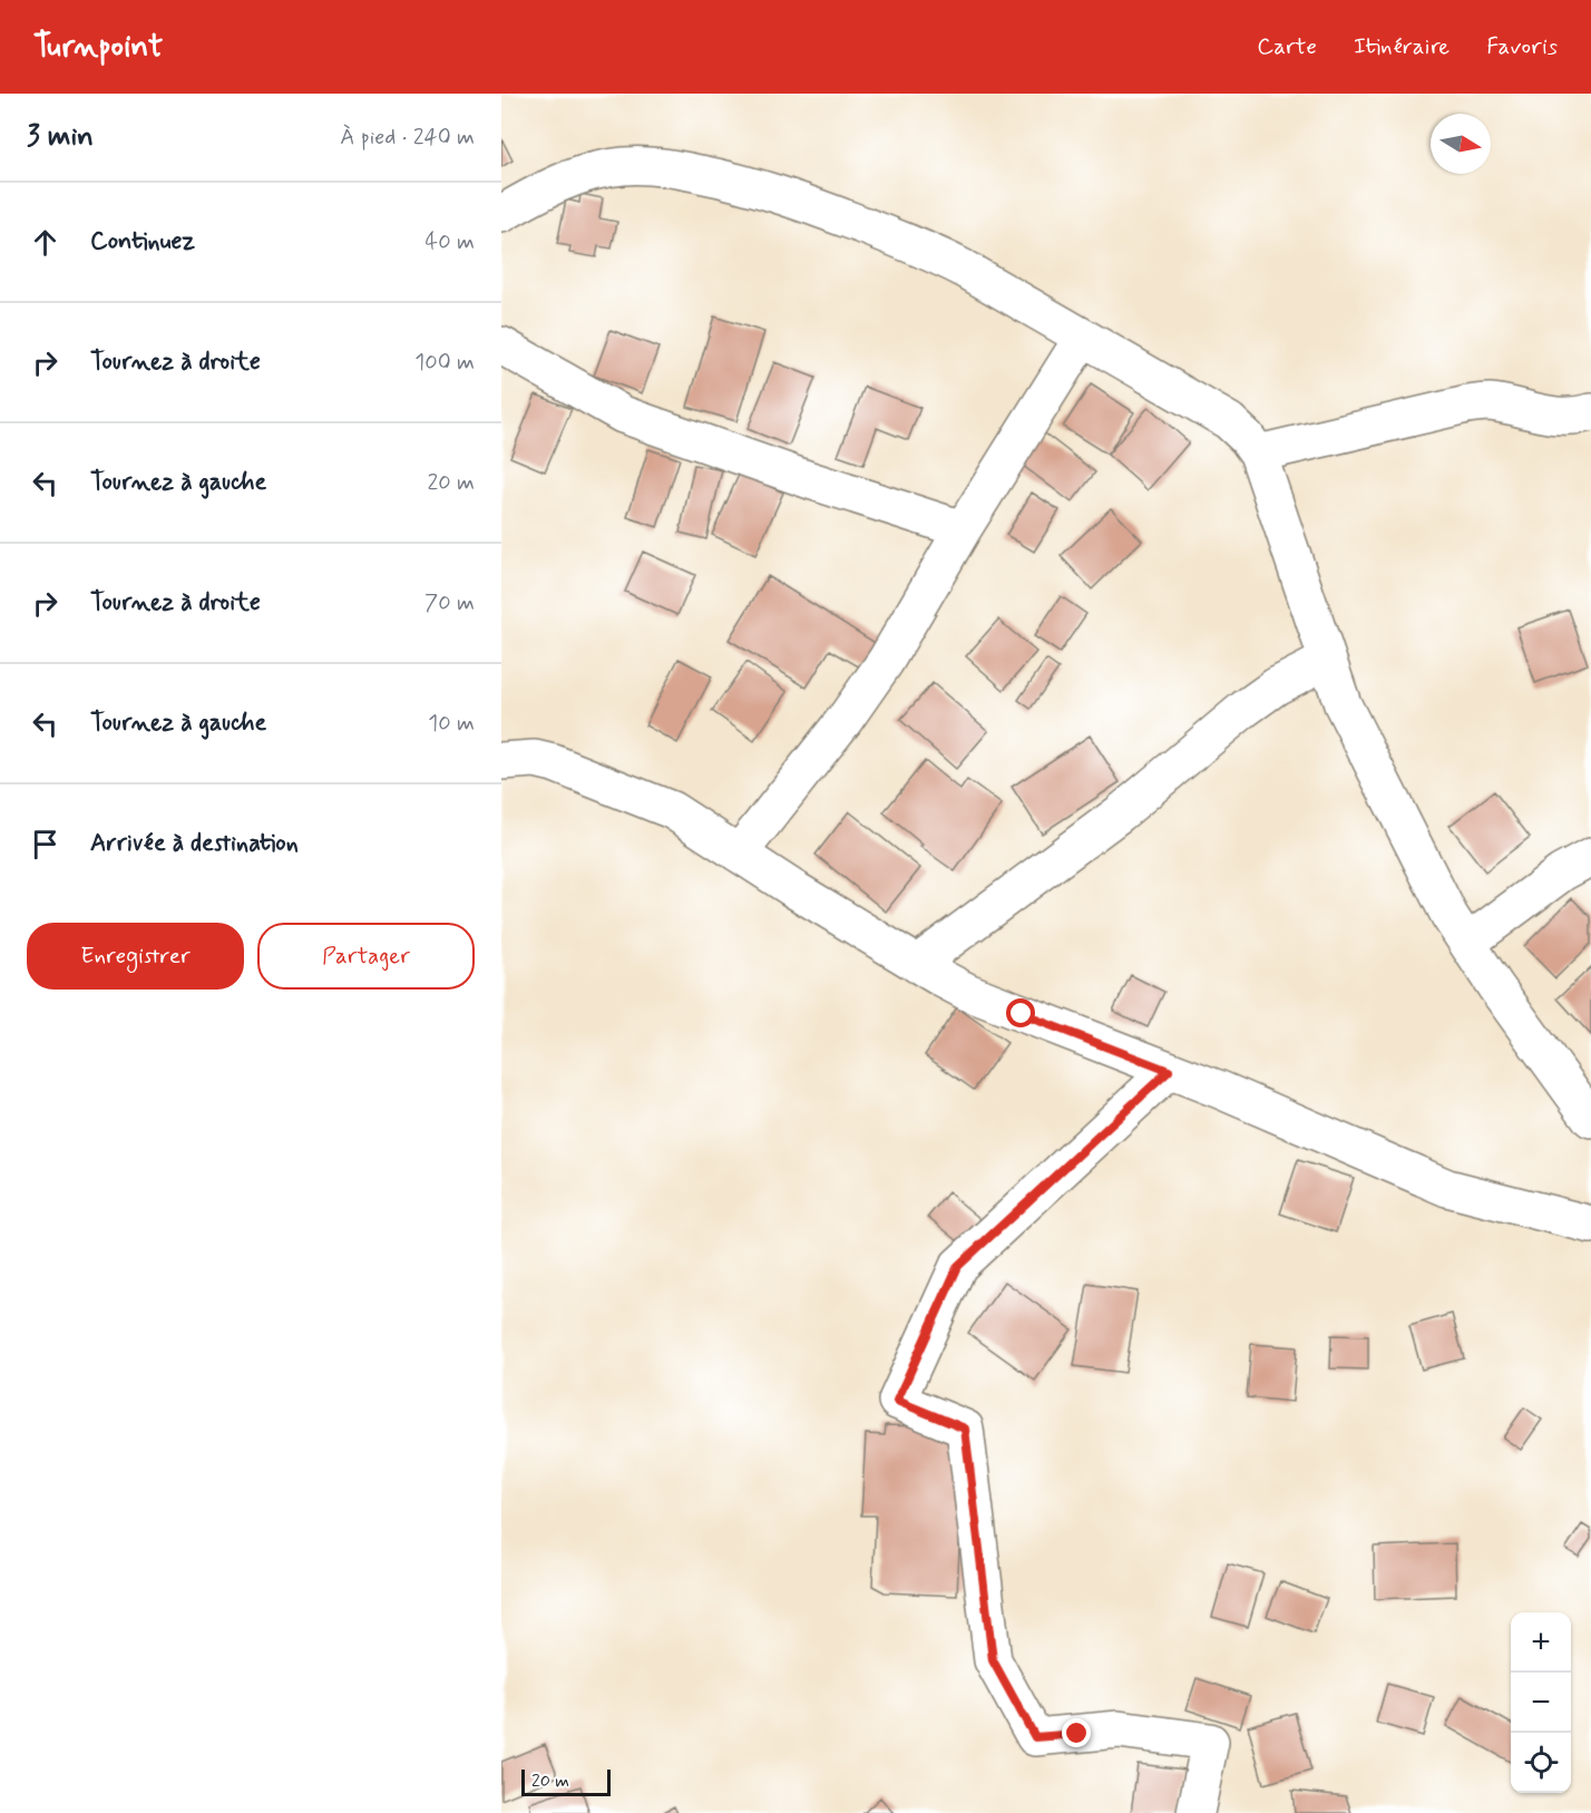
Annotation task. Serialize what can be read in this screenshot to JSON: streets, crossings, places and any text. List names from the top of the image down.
{
  "scale_bar": "20 m",
  "north": "right",
  "page": {
    "header": "Turnpoint",
    "nav": ["Carte", "Itinéraire", "Favoris"],
    "heading": ["3 min", "À pied · 240 m"],
    "list": [
      ["Continuez", "40 m"],
      ["Tournez à droite", "100 m"],
      ["Tournez à gauche", "20 m"],
      ["Tournez à droite", "70 m"],
      ["Tournez à gauche", "10 m"],
      "Arrivée à destination"
    ],
    "buttons": ["Enregistrer", "Partager"],
    "map_buttons": ["+", "−"],
    "scale": "20 m"
  }
}
